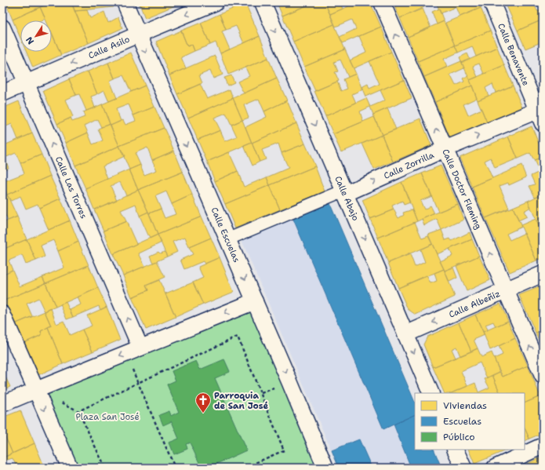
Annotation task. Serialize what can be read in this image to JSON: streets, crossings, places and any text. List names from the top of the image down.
{
  "streets": {
    "street": [
      "Calle Asilo",
      "Calle Benavente",
      "Calle Zorrilla",
      "Calle Las Torres",
      "Calle Doctor Fleming",
      "Calle Abajo",
      "Calle Escuelas",
      "Calle Albeñiz"
    ]
  },
  "crossings": [
    ["Calle Asilo", "Calle Las Torres"],
    ["Calle Asilo", "Calle Escuelas"],
    ["Calle Benavente", "Calle Zorrilla"],
    ["Calle Zorrilla", "Calle Doctor Fleming"],
    ["Calle Zorrilla", "Calle Abajo"],
    ["Calle Doctor Fleming", "Calle Albeñiz"],
    ["Calle Abajo", "Calle Albeñiz"]
  ],
  "one_way": [
    "Calle Asilo",
    "Calle Zorrilla",
    "Calle Las Torres",
    "Calle Doctor Fleming",
    "Calle Abajo",
    "Calle Escuelas",
    "Calle Albeñiz"
  ],
  "parks": ["Plaza San José"],
  "places": {
    "church": ["Parroquia de San José"]
  },
  "legend": ["Viviendas", "Escuelas", "Público"],
  "north": "bottom left"
}
